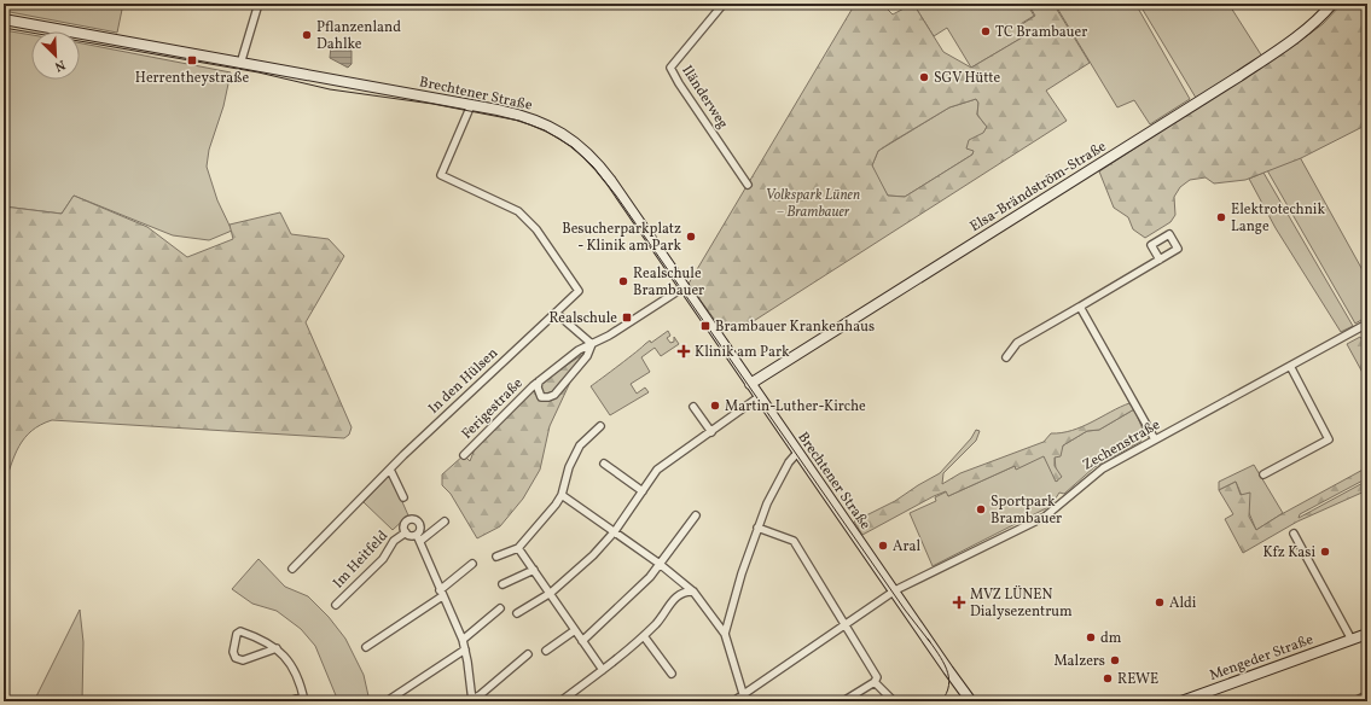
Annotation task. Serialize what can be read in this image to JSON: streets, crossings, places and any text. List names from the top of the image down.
{
  "streets": {
    "main road": ["Brechtener Straße", "Elsa-Brändström-Straße", "Mengeder Straße"],
    "street": [
      "Iländerweg",
      "In den Hülsen",
      "Ferigestraße",
      "Zechenstraße",
      "Im Heitfeld"
    ]
  },
  "crossings": [
    ["Brechtener Straße", "Elsa-Brändström-Straße"],
    ["Brechtener Straße", "In den Hülsen"],
    ["Brechtener Straße", "Ferigestraße"],
    ["Brechtener Straße", "Zechenstraße"]
  ],
  "parks": ["Volkspark Lünen – Brambauer"],
  "places": {
    "other": [
      "TC Brambauer",
      "Pflanzenland Dahlke",
      "SGV Hütte",
      "Elektrotechnik Lange",
      "Besucherparkplatz - Klinik am Park",
      "Realschule Brambauer",
      "Martin-Luther-Kirche",
      "Sportpark Brambauer",
      "Aral",
      "Kfz Kasi",
      "Aldi",
      "dm",
      "Malzers",
      "REWE"
    ],
    "transit": ["Herrentheystraße", "Realschule", "Brambauer Krankenhaus"],
    "health": ["Klinik am Park", "MVZ LÜNEN Dialysezentrum"]
  },
  "north": "bottom right"
}
